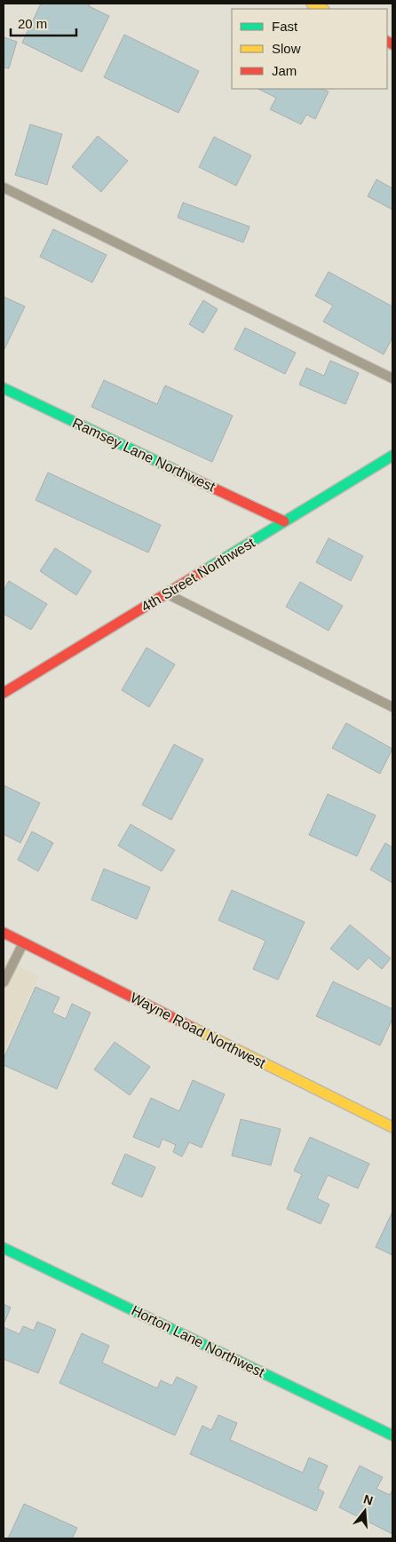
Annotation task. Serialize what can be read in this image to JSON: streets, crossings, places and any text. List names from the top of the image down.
{
  "streets": {
    "street": [
      "Ramsey Lane Northwest",
      "4th Street Northwest",
      "Wayne Road Northwest",
      "Horton Lane Northwest"
    ]
  },
  "crossings": [
    ["Ramsey Lane Northwest", "4th Street Northwest"]
  ],
  "legend": ["Fast", "Slow", "Jam"],
  "scale_bar": "20 m",
  "north": "top"
}
